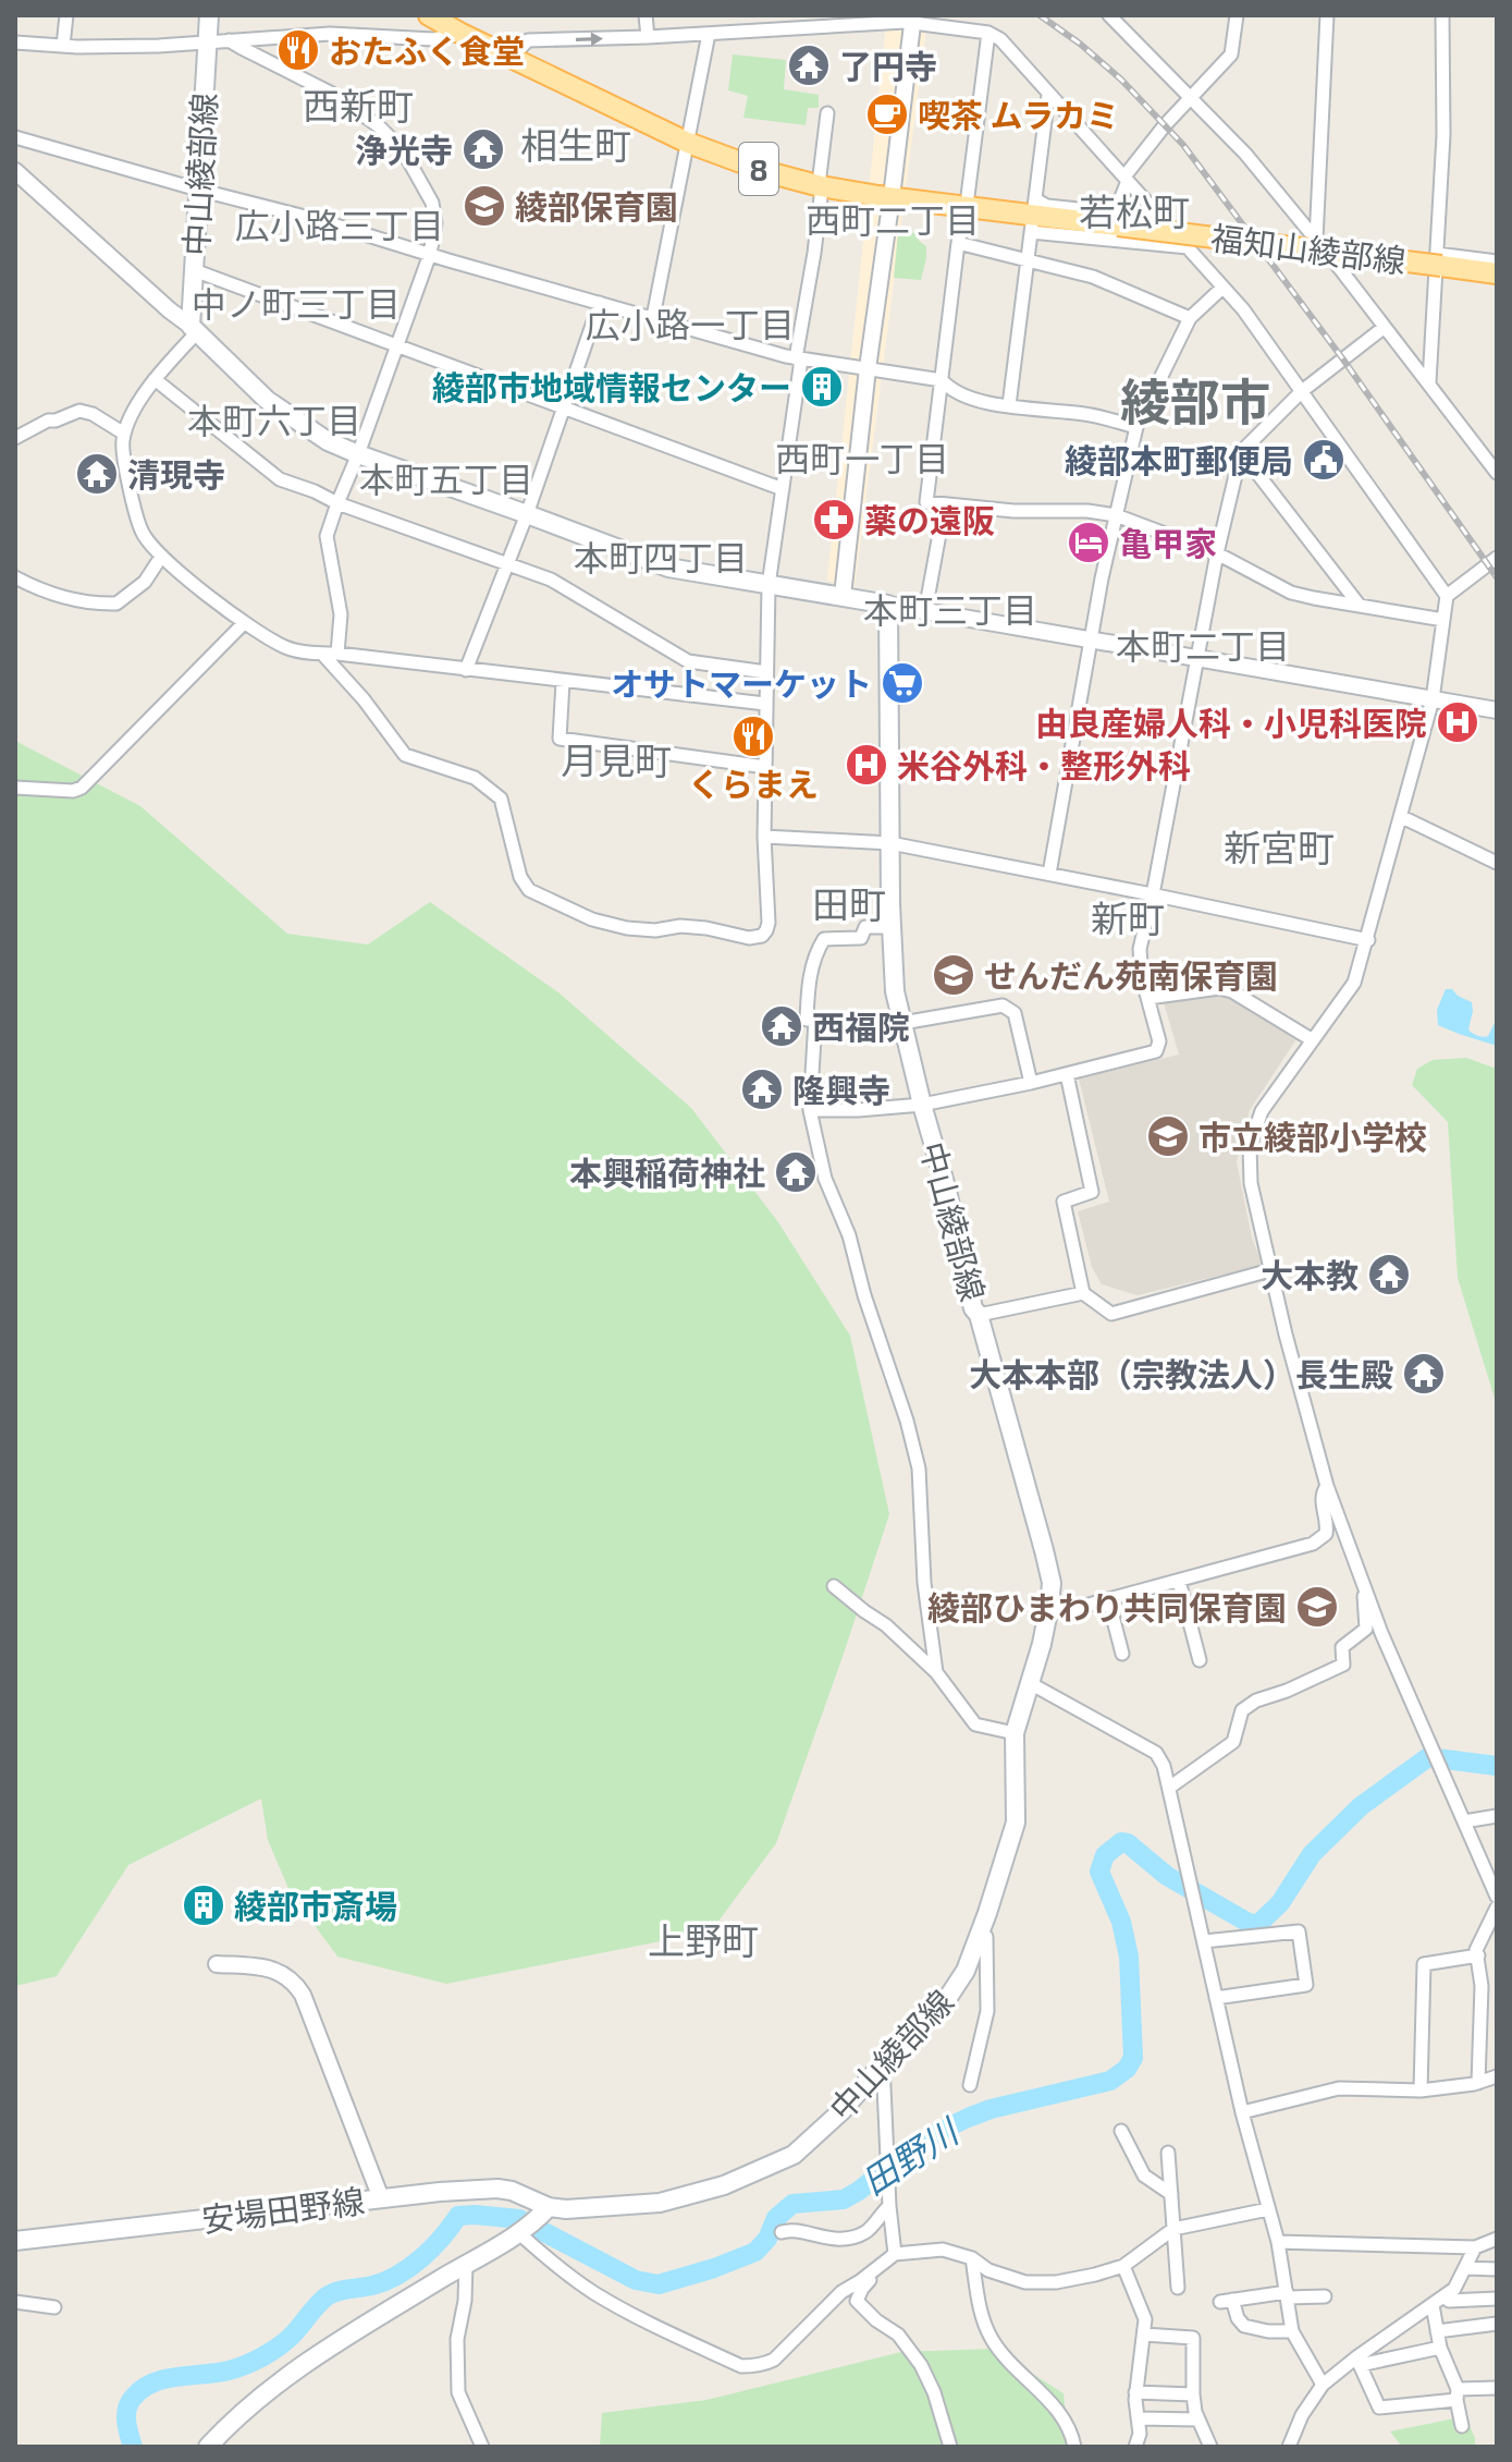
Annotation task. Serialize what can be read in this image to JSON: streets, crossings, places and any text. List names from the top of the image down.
{
  "streets": {
    "main road": [
      "8",
      "中山綾部線",
      "福知山綾部線",
      "安場田野線"
    ]
  },
  "crossings": [
    ["中山綾部線", "安場田野線"]
  ],
  "districts": [
    "西新町",
    "相生町",
    "若松町",
    "西町二丁目",
    "広小路三丁目",
    "中ノ町三丁目",
    "広小路一丁目",
    "綾部市",
    "本町六丁目",
    "西町一丁目",
    "本町五丁目",
    "本町四丁目",
    "本町三丁目",
    "本町二丁目",
    "月見町",
    "新宮町",
    "田町",
    "新町",
    "上野町"
  ],
  "water": ["田野川"],
  "places": {
    "restaurant": ["おたふく食堂", "くらまえ"],
    "temple": [
      "了円寺",
      "浄光寺",
      "清現寺",
      "西福院",
      "隆興寺",
      "本興稲荷神社",
      "大本教",
      "大本本部（宗教法人）長生殿"
    ],
    "cafe": ["喫茶 ムラカミ"],
    "school or university": [
      "綾部保育園",
      "せんだん苑南保育園",
      "市立綾部小学校",
      "綾部ひまわり共同保育園"
    ],
    "building": ["綾部市地域情報センター", "綾部市斎場"],
    "public building": ["綾部本町郵便局"],
    "pharmacy": ["薬の遠阪"],
    "hotel": ["亀甲家"],
    "supermarket": ["オサトマーケット"],
    "hospital": ["由良産婦人科・小児科医院", "米谷外科・整形外科"]
  }
}
